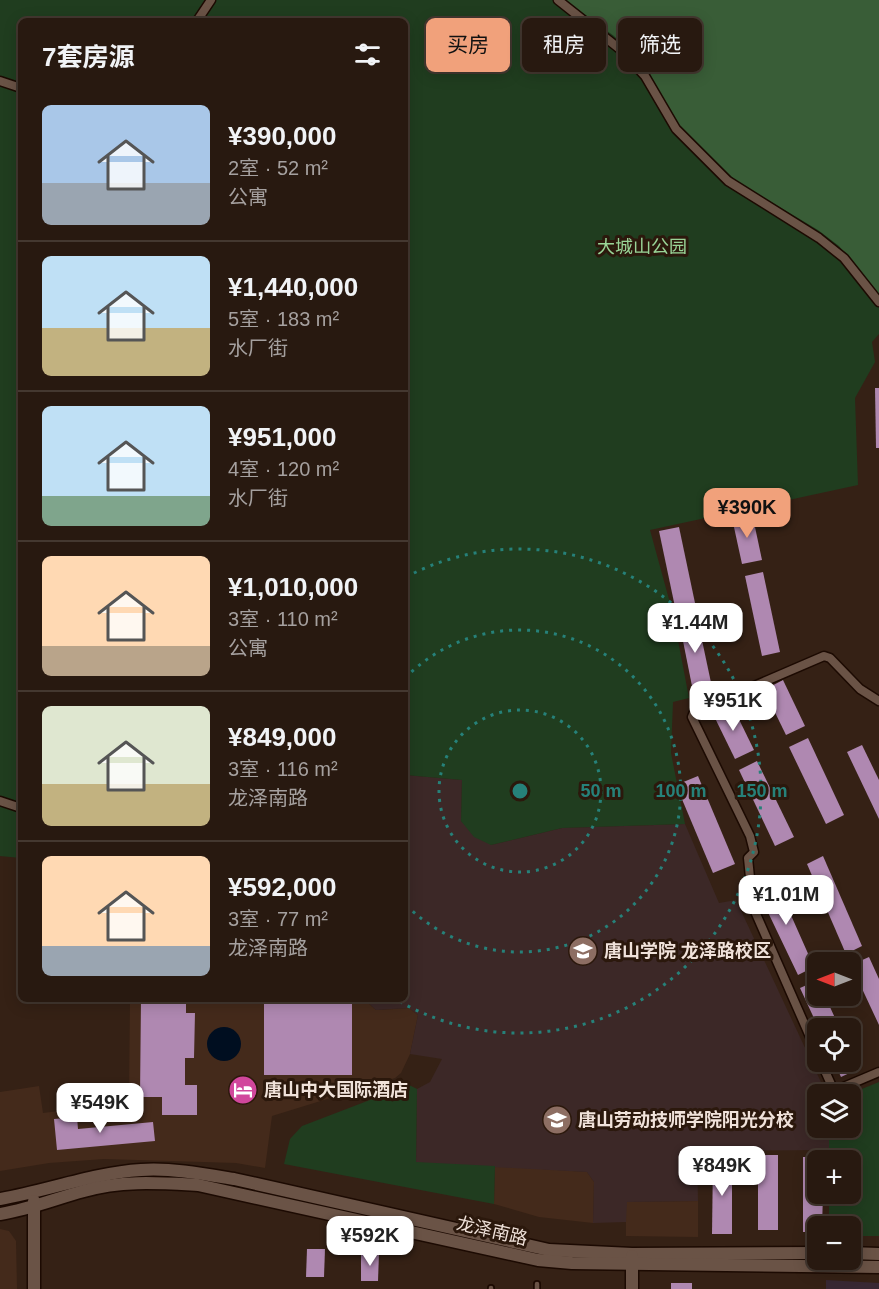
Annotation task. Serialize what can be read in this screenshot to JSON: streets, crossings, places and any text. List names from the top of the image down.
{
  "streets": {
    "main road": ["龙泽南路"]
  },
  "parks": ["大城山公园"],
  "places": {
    "school or university": ["唐山学院 龙泽路校区", "唐山劳动技师学院阳光分校"],
    "hotel": ["唐山中大国际酒店"]
  },
  "north": "left",
  "page": {
    "chip": ["买房", "租房", "筛选"],
    "heading": "7套房源",
    "list": [
      {
        "name": "¥390,000",
        "note": "2室 · 52 m² · 公寓"
      },
      {
        "name": "¥1,440,000",
        "note": "5室 · 183 m² · 水厂街"
      },
      {
        "name": "¥951,000",
        "note": "4室 · 120 m² · 水厂街"
      },
      {
        "name": "¥1,010,000",
        "note": "3室 · 110 m² · 公寓"
      },
      {
        "name": "¥849,000",
        "note": "3室 · 116 m² · 龙泽南路"
      },
      {
        "name": "¥592,000",
        "note": "3室 · 77 m² · 龙泽南路"
      }
    ],
    "price": [
      "¥390K",
      "¥1.44M",
      "¥951K",
      "¥1.01M",
      "¥549K",
      "¥849K",
      "¥592K"
    ],
    "map_buttons": ["+", "−"]
  },
  "rings": ["50 m", "100 m", "150 m"]
}
